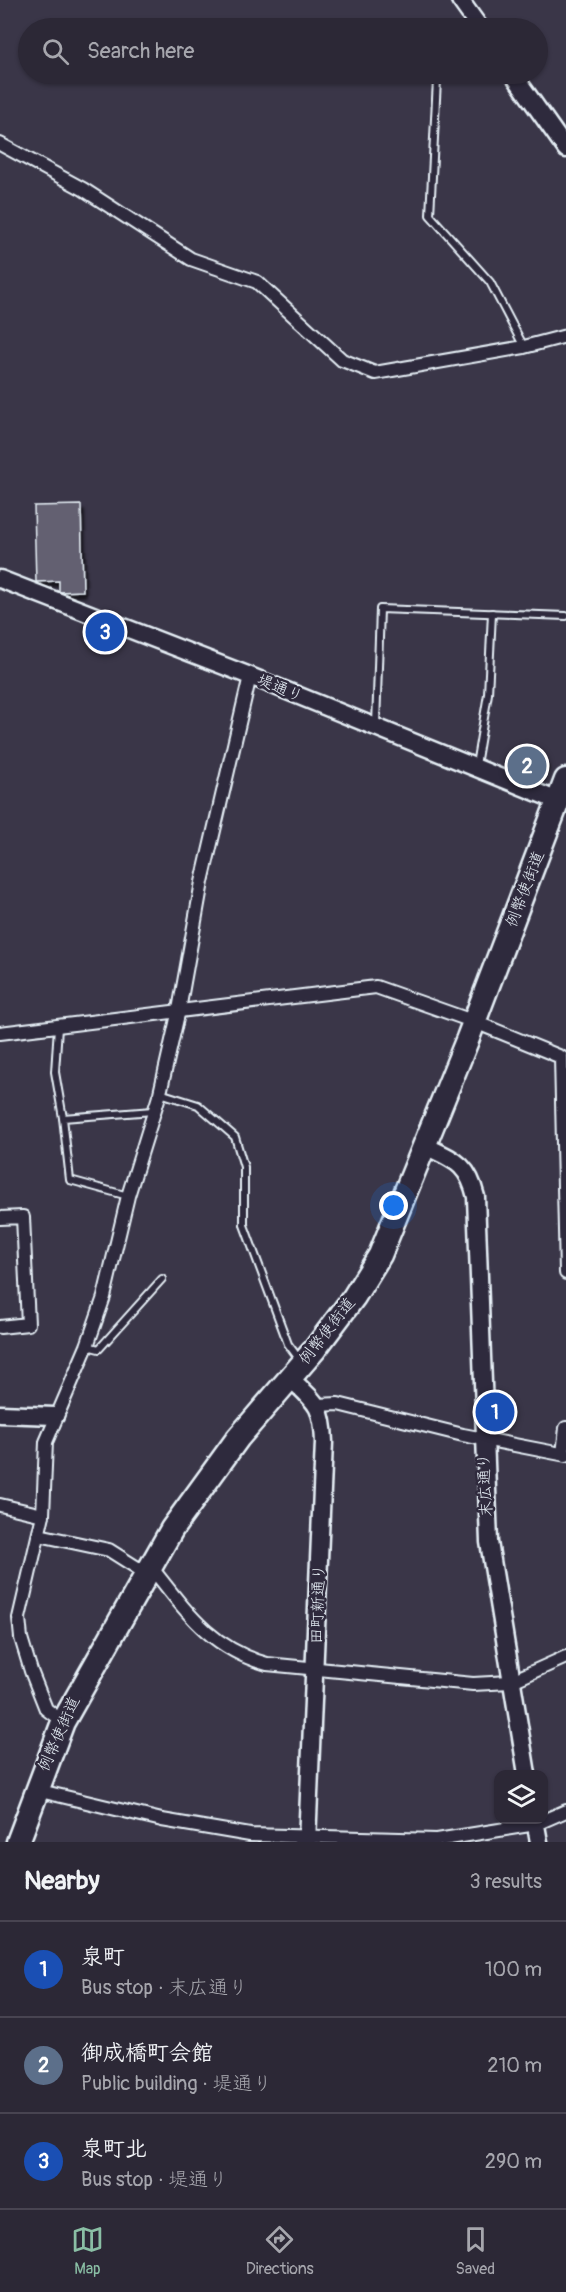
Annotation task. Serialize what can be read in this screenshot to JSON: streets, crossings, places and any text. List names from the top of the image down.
{
  "streets": {
    "highway": ["例幣使街道"],
    "street": ["堤通り", "末広通り", "田町新通り"]
  },
  "crossings": [
    ["堤通り", "例幣使街道"],
    ["例幣使街道", "末広通り"]
  ],
  "page": {
    "search": "Search here",
    "pins": ["3", "2", "1"],
    "heading": ["Nearby", "3 results"],
    "list": [
      {
        "mark": "1",
        "name": "泉町",
        "note": "Bus stop · 末広通り",
        "value": "100 m"
      },
      {
        "mark": "2",
        "name": "御成橋町会館",
        "note": "Public building · 堤通り",
        "value": "210 m"
      },
      {
        "mark": "3",
        "name": "泉町北",
        "note": "Bus stop · 堤通り",
        "value": "290 m"
      }
    ],
    "nav": ["Map", "Directions", "Saved"]
  }
}
